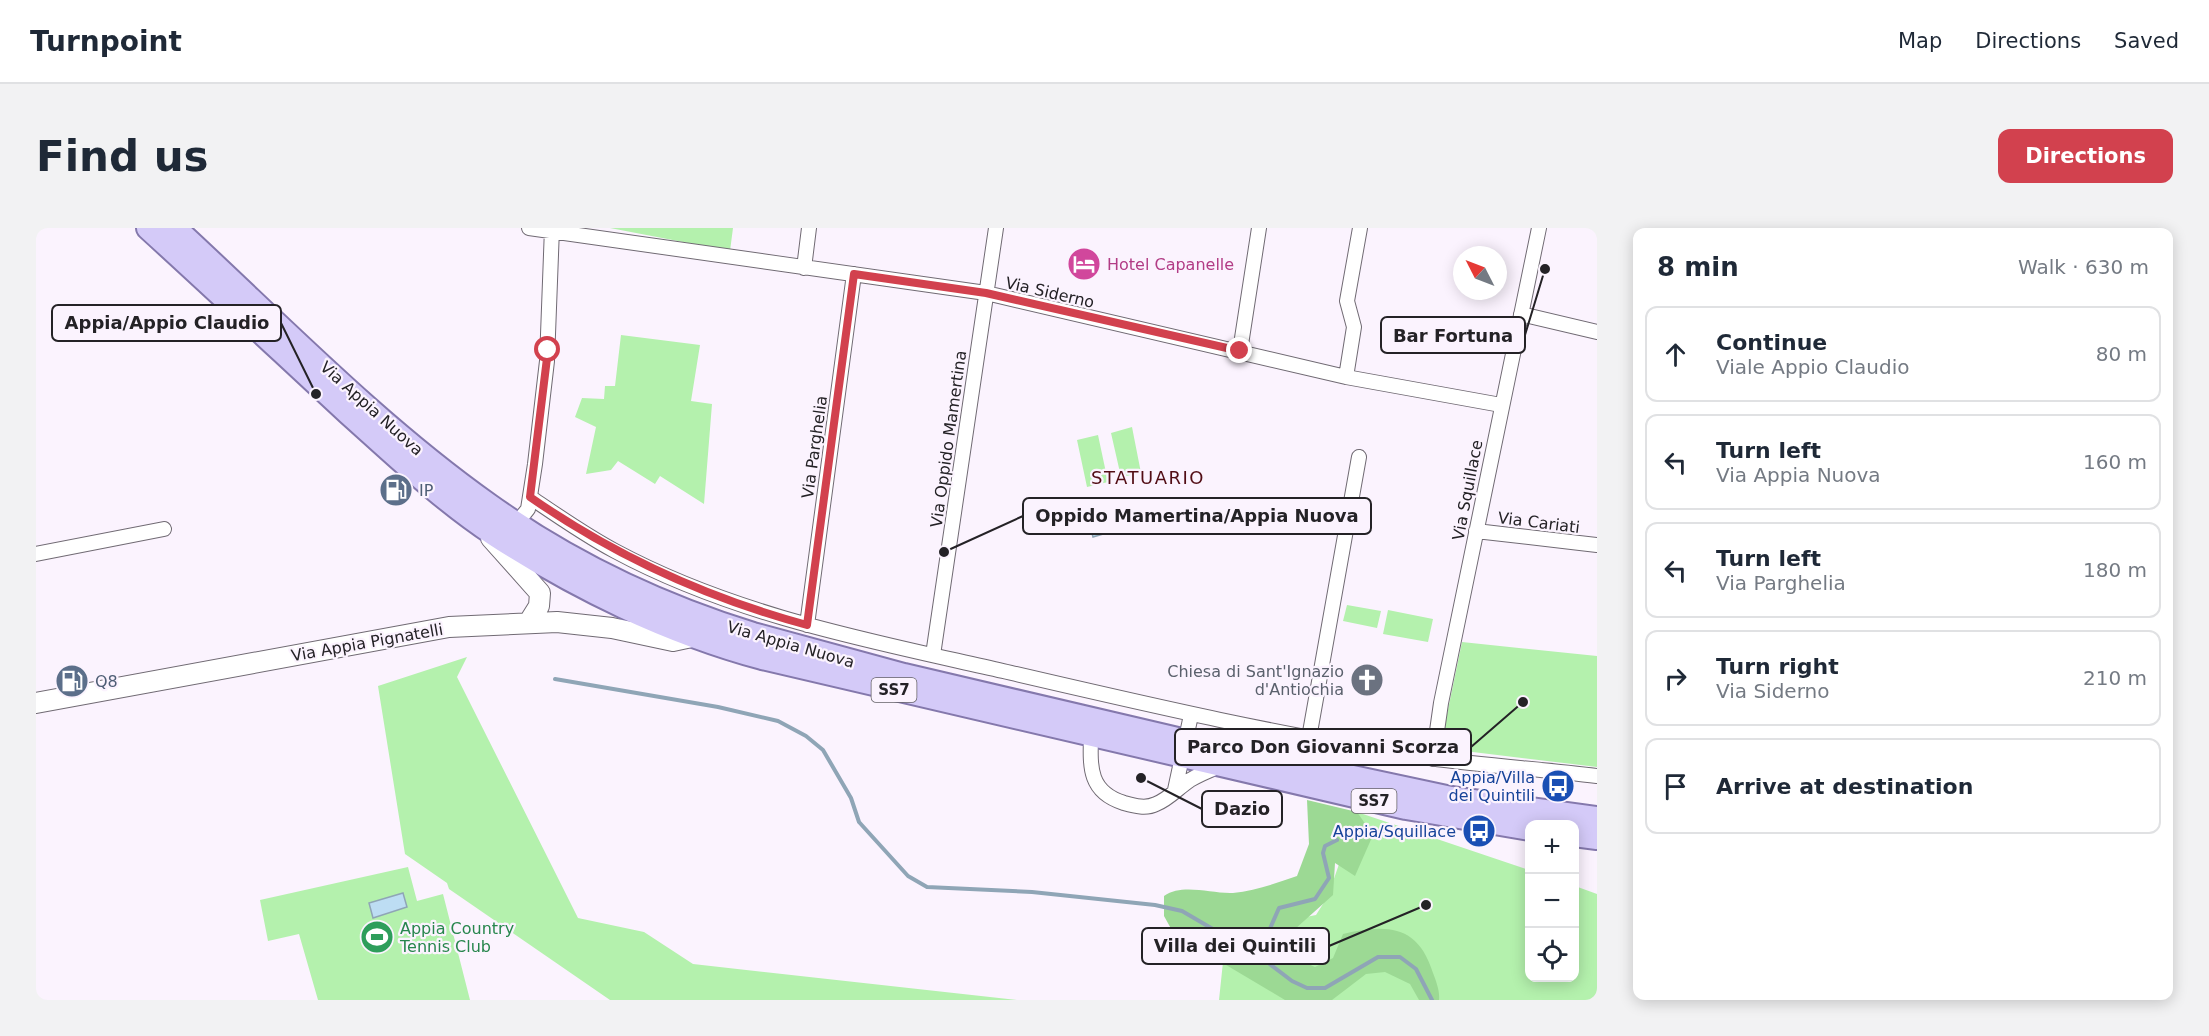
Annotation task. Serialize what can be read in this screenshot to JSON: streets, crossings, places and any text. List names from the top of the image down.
{
  "streets": {
    "main road": ["Via Appia Nuova", "Via Appia Pignatelli", "SS7"],
    "street": [
      "Via Siderno",
      "Via Oppido Mamertina",
      "Via Parghelia",
      "Via Squillace",
      "Via Cariati"
    ]
  },
  "crossings": [
    ["Via Siderno", "Via Oppido Mamertina"],
    ["Via Siderno", "Via Parghelia"],
    ["Via Siderno", "Via Squillace"],
    ["Via Appia Nuova", "Via Oppido Mamertina"],
    ["Via Appia Nuova", "Via Parghelia"],
    ["Via Appia Nuova", "Via Squillace"],
    ["Via Appia Nuova", "Via Appia Pignatelli"],
    ["Via Squillace", "Via Cariati"]
  ],
  "districts": ["STATUARIO"],
  "places": {
    "hotel": ["Hotel Capanelle"],
    "other": [
      "Bar Fortuna",
      "Appia/Appio Claudio",
      "Oppido Mamertina/Appia Nuova",
      "Parco Don Giovanni Scorza",
      "Dazio",
      "Villa dei Quintili"
    ],
    "fuel station": ["IP", "Q8"],
    "church": ["Chiesa di Sant'Ignazio d'Antiochia"],
    "bus stop": ["Appia/Villa dei Quintili", "Appia/Squillace"],
    "sports": ["Appia Country Tennis Club"]
  },
  "north": "top left",
  "page": {
    "header": "Turnpoint",
    "nav": ["Map", "Directions", "Saved"],
    "buttons": "Directions",
    "title": "Find us",
    "heading": ["8 min", "Walk · 630 m"],
    "list": [
      ["Continue", "Viale Appio Claudio", "80 m"],
      ["Turn left", "Via Appia Nuova", "160 m"],
      ["Turn left", "Via Parghelia", "180 m"],
      ["Turn right", "Via Siderno", "210 m"],
      "Arrive at destination"
    ],
    "map_buttons": ["+", "−"]
  }
}
